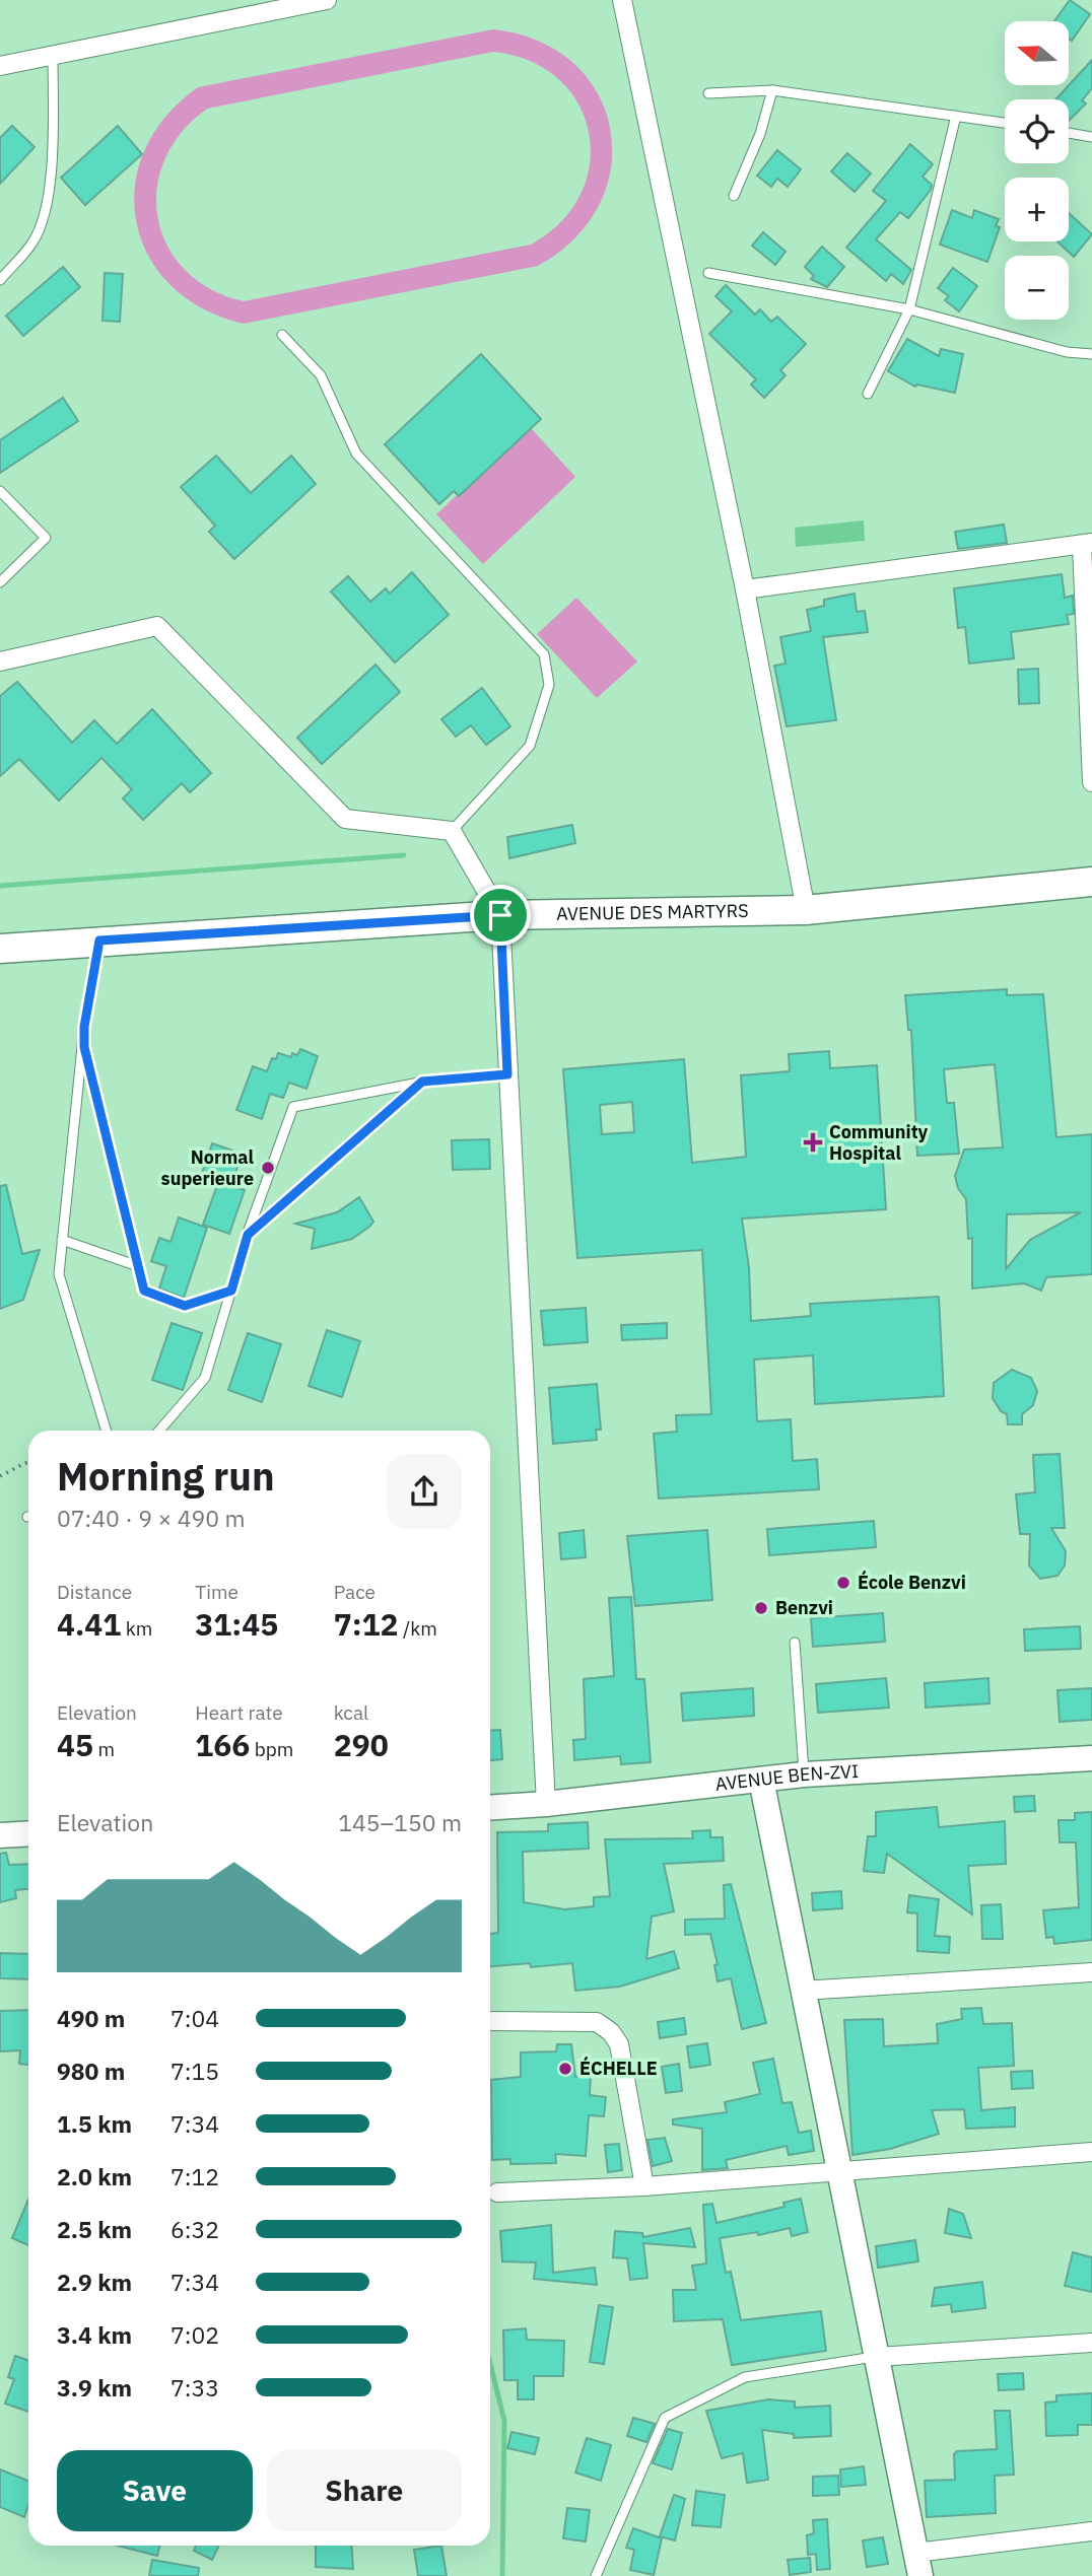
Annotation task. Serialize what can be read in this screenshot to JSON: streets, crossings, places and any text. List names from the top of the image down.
{
  "streets": {
    "main road": ["AVENUE DES MARTYRS"],
    "street": ["AVENUE BEN-ZVI"]
  },
  "places": {
    "health": ["Community Hospital"],
    "other": [
      "Normal superieure",
      "École Benzvi",
      "Benzvi",
      "ÉCHELLE"
    ]
  },
  "north": "left",
  "page": {
    "map_buttons": ["+", "−"],
    "heading": ["Morning run", "07:40 · 9 × 490 m"],
    "stats": [
      ["Distance", "4.41 km"],
      ["Time", "31:45"],
      ["Pace", "7:12 /km"],
      ["Elevation", "45 m"],
      ["Heart rate", "166 bpm"],
      ["kcal", "290"]
    ],
    "chart": ["Elevation", "145–150 m"],
    "list": [
      {
        "name": "490 m",
        "note": "7:04"
      },
      {
        "name": "980 m",
        "note": "7:15"
      },
      {
        "name": "1.5 km",
        "note": "7:34"
      },
      {
        "name": "2.0 km",
        "note": "7:12"
      },
      {
        "name": "2.5 km",
        "note": "6:32"
      },
      {
        "name": "2.9 km",
        "note": "7:34"
      },
      {
        "name": "3.4 km",
        "note": "7:02"
      },
      {
        "name": "3.9 km",
        "note": "7:33"
      }
    ],
    "buttons": ["Save", "Share"]
  }
}
